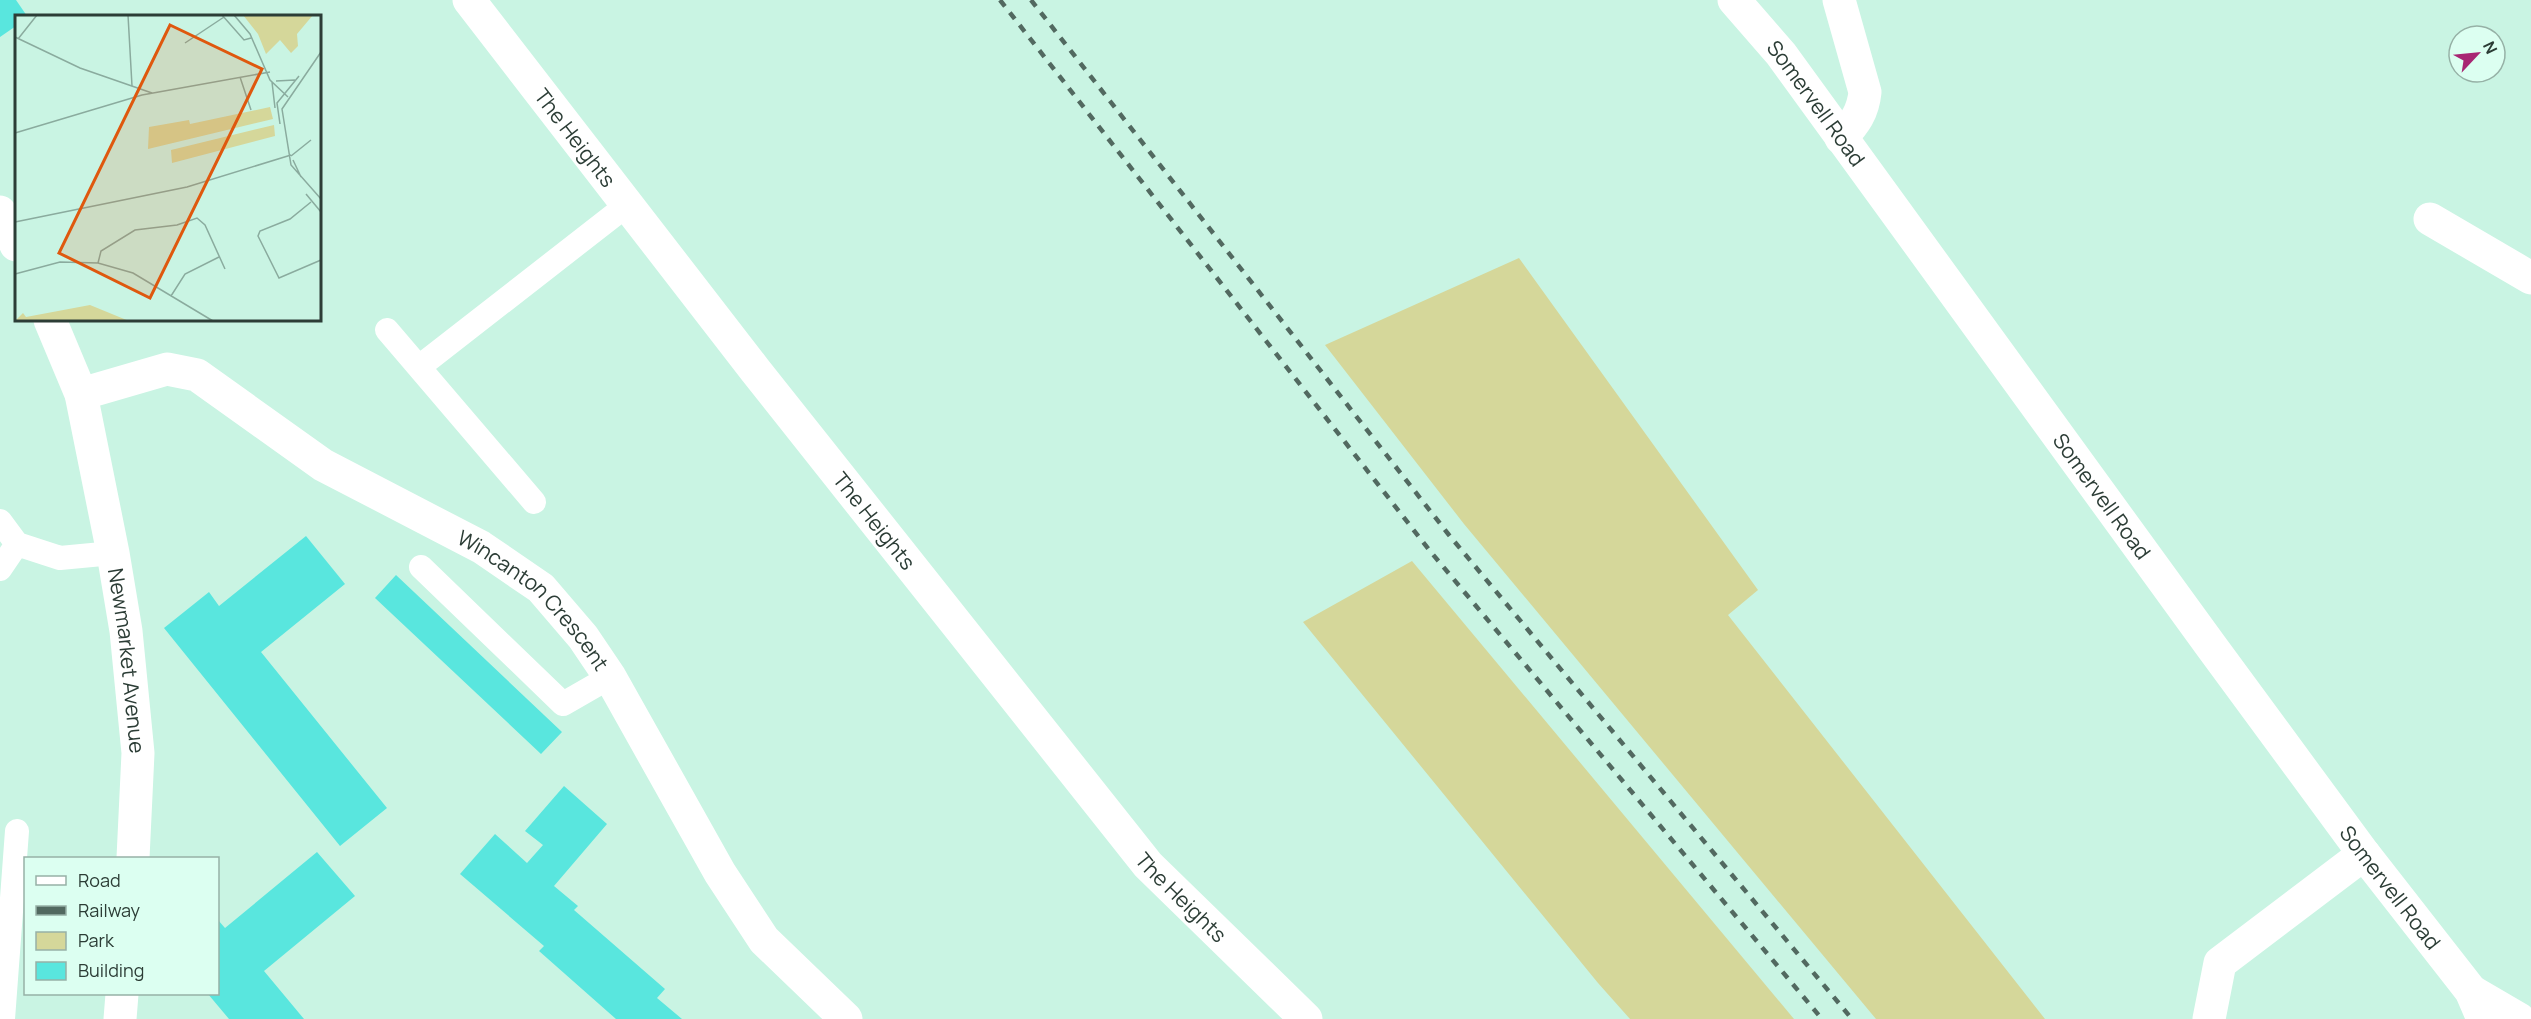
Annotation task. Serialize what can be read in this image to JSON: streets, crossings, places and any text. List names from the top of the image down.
{
  "streets": {
    "street": [
      "Somervell Road",
      "The Heights",
      "Wincanton Crescent",
      "Newmarket Avenue"
    ]
  },
  "crossings": [
    ["Wincanton Crescent", "Newmarket Avenue"]
  ],
  "legend": [
    "Road",
    "Railway",
    "Park",
    "Building"
  ],
  "north": "top right"
}
